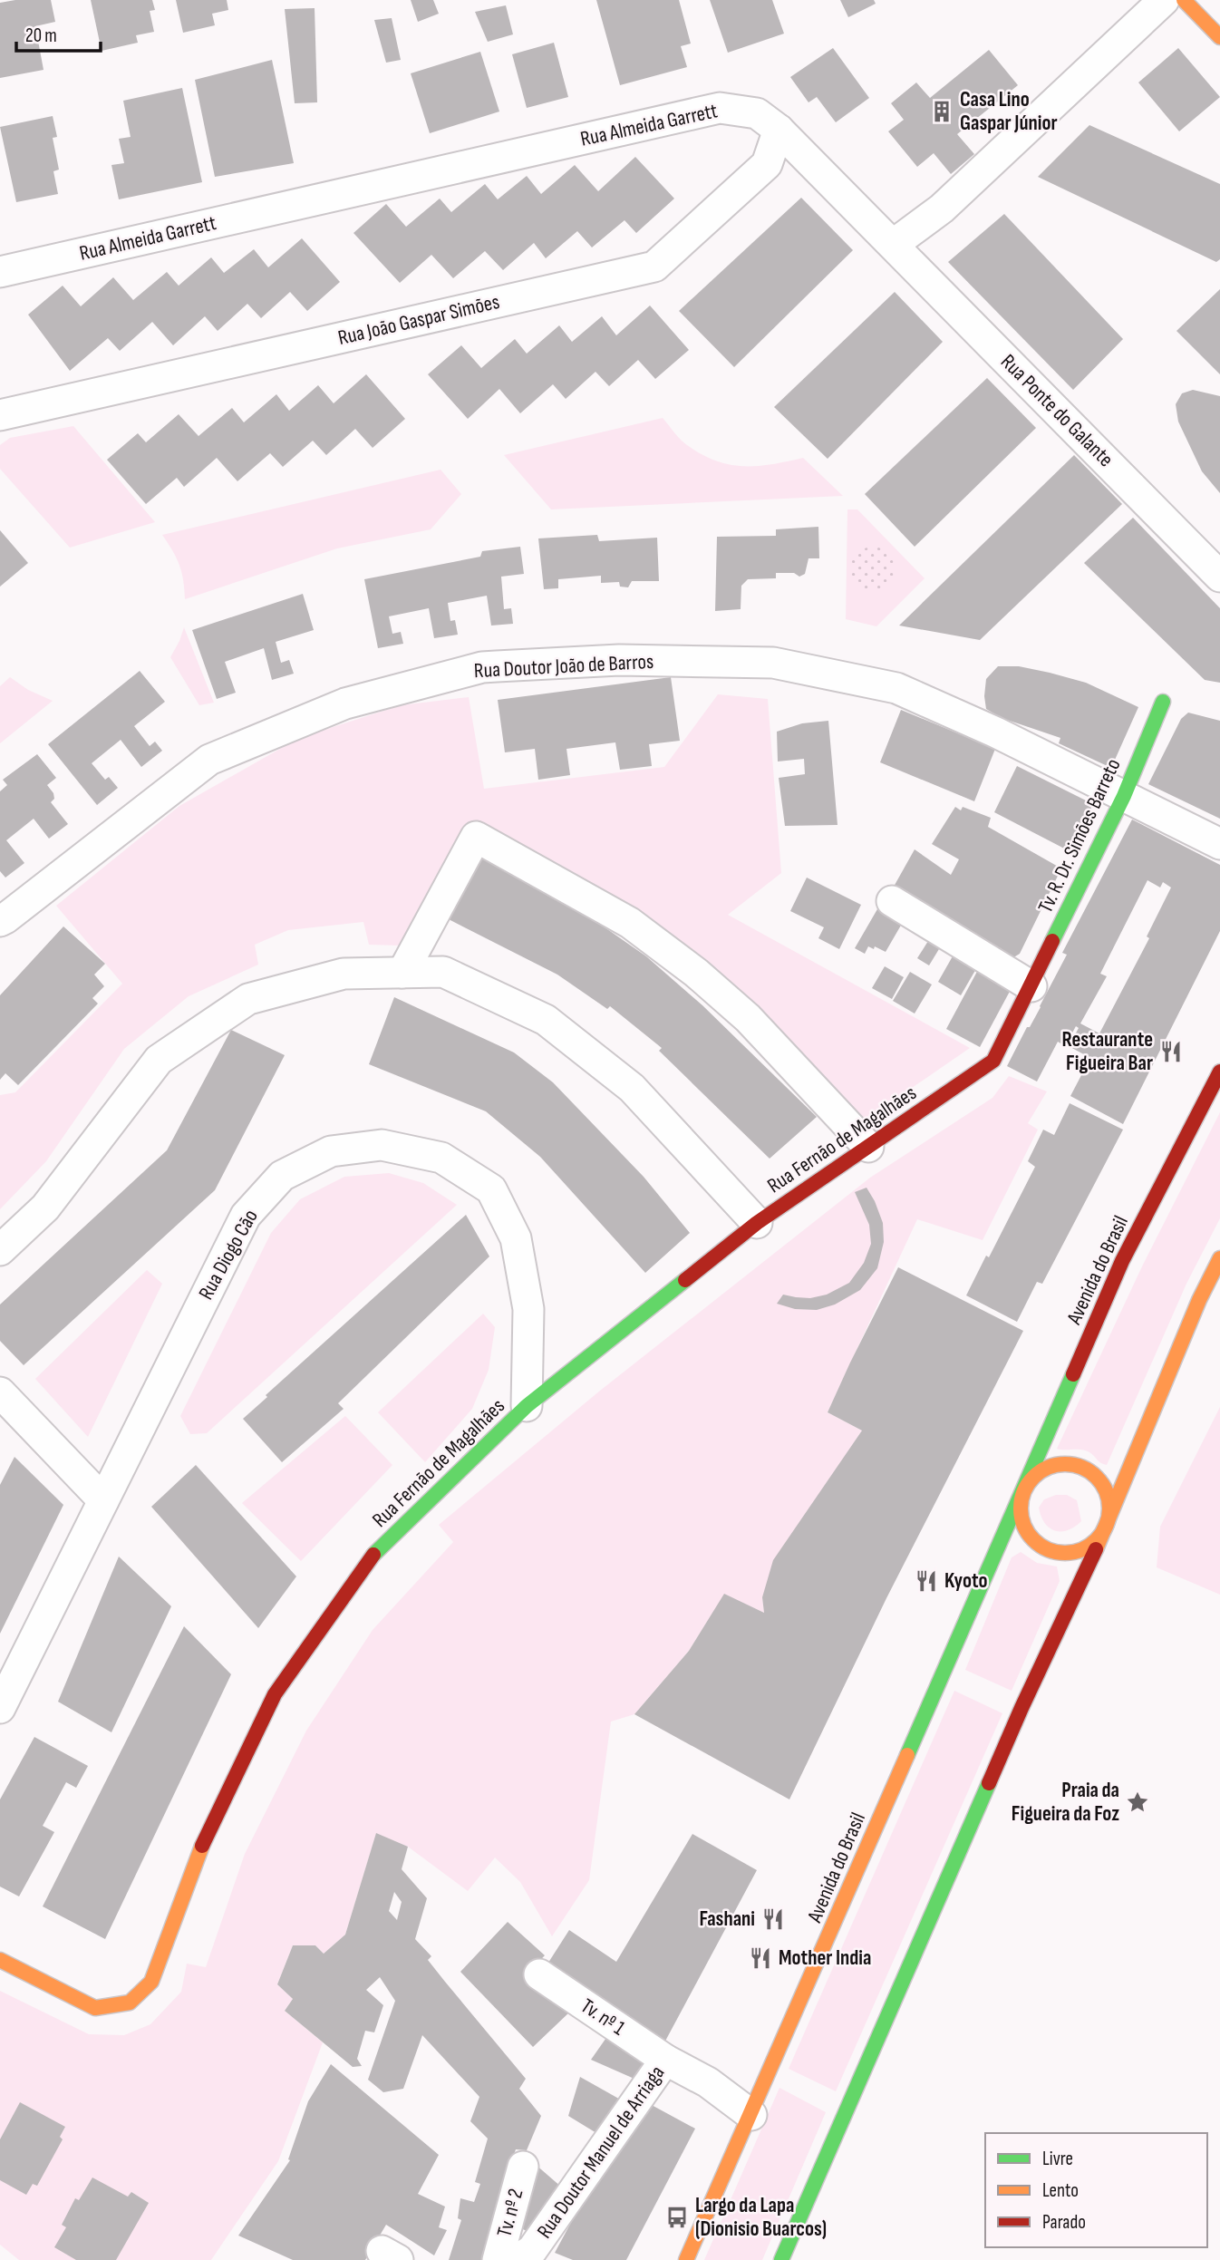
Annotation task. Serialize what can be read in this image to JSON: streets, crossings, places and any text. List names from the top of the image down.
{
  "streets": {
    "main road": ["Tv. R. Dr. Simões Barreto", "Rua Fernão de Magalhães", "Avenida do Brasil"],
    "street": [
      "Rua Almeida Garrett",
      "Rua João Gaspar Simões",
      "Rua Ponte do Galante",
      "Rua Doutor João de Barros",
      "Rua Diogo Cão",
      "Tv. nº 1",
      "Rua Doutor Manuel de Arriaga",
      "Tv. nº 2"
    ]
  },
  "crossings": [
    ["Rua Almeida Garrett", "Rua João Gaspar Simões"],
    ["Rua Almeida Garrett", "Rua Ponte do Galante"],
    ["Rua Doutor João de Barros", "Tv. R. Dr. Simões Barreto"],
    ["Tv. R. Dr. Simões Barreto", "Rua Fernão de Magalhães"],
    ["Rua Fernão de Magalhães", "Rua Diogo Cão"],
    ["Avenida do Brasil", "Rua Doutor Manuel de Arriaga"],
    ["Tv. nº 1", "Rua Doutor Manuel de Arriaga"]
  ],
  "places": {
    "building": ["Casa Lino Gaspar Júnior"],
    "restaurant": [
      "Restaurante Figueira Bar",
      "Kyoto",
      "Fashani",
      "Mother India"
    ],
    "place": ["Praia da Figueira da Foz"],
    "bus stop": ["Largo da Lapa (Dionisio Buarcos)"]
  },
  "legend": ["Livre", "Lento", "Parado"],
  "scale_bar": "20 m"
}
